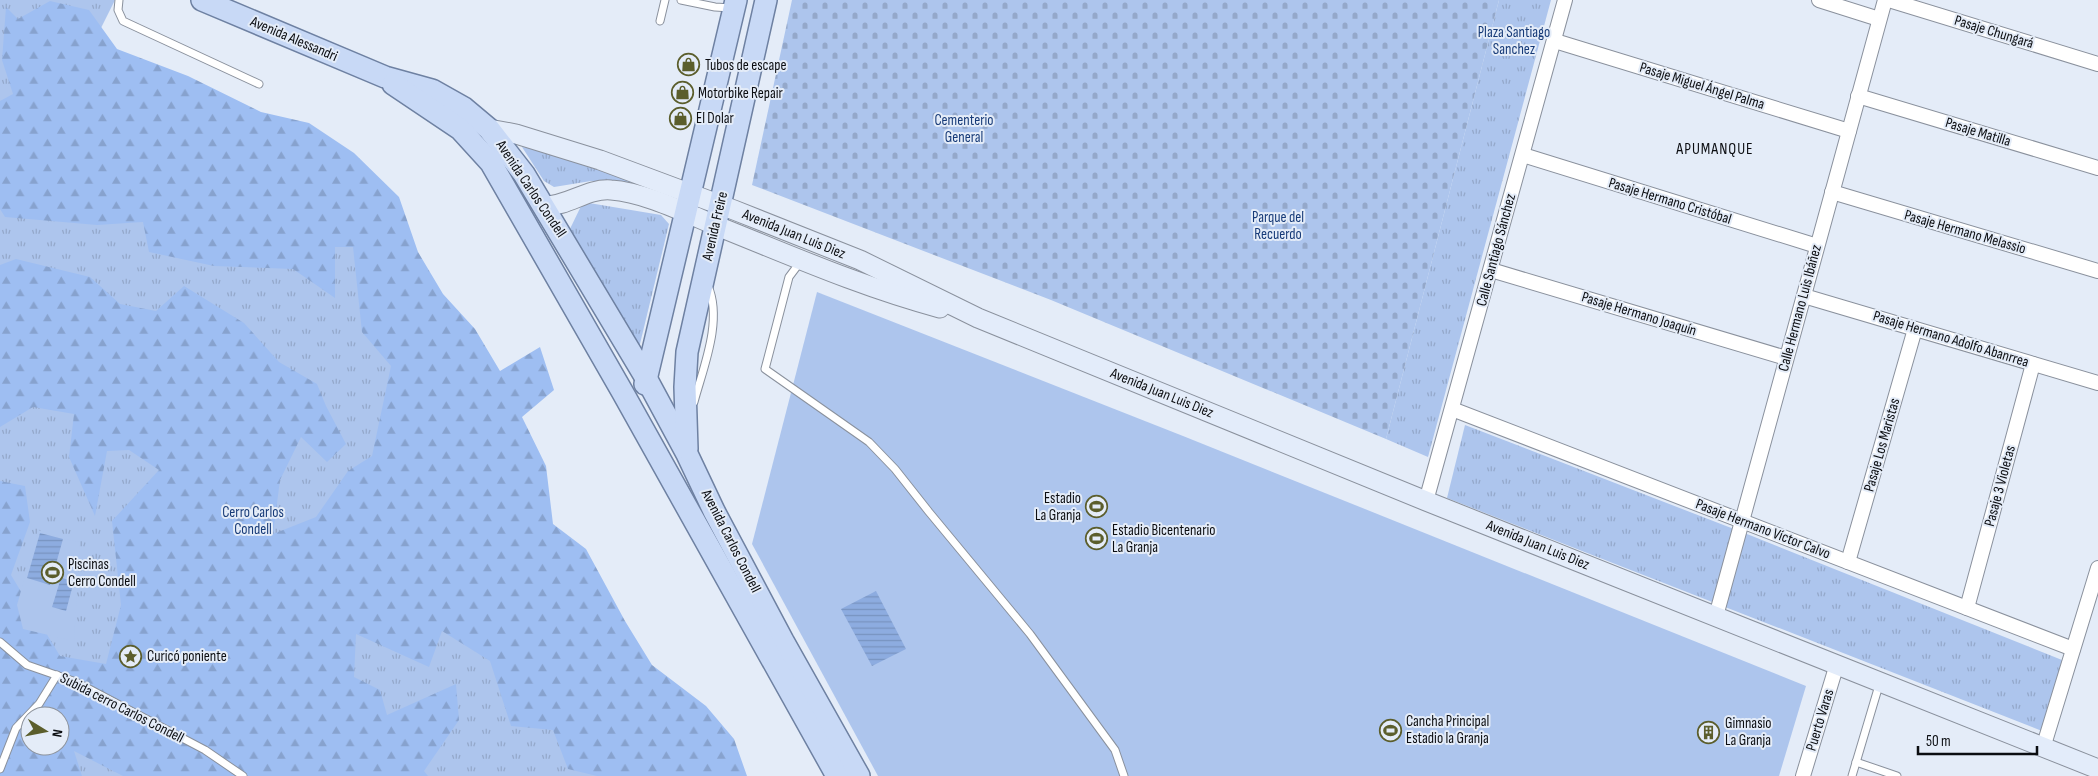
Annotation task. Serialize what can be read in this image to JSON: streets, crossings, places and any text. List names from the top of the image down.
{
  "streets": {
    "main road": [
      "Avenida Alessandri",
      "Avenida Carlos Condell",
      "Avenida Freire",
      "Avenida Juan Luis Diez"
    ],
    "street": [
      "Pasaje Chungará",
      "Pasaje Miguel Ángel Palma",
      "Pasaje Matilla",
      "Pasaje Hermano Cristóbal",
      "Pasaje Hermano Melassio",
      "Calle Santiago Sánchez",
      "Calle Hermano Luis Ibáñez",
      "Pasaje Hermano Joaquín",
      "Pasaje Hermano Adolfo Abanrrea",
      "Pasaje Los Maristas",
      "Pasaje 3 Violetas",
      "Pasaje Hermano Víctor Calvo",
      "Puerto Varas"
    ],
    "lane": ["Subida cerro Carlos Condell"]
  },
  "crossings": [
    ["Avenida Alessandri", "Avenida Carlos Condell"],
    ["Pasaje Miguel Ángel Palma", "Calle Santiago Sánchez"],
    ["Pasaje Miguel Ángel Palma", "Calle Hermano Luis Ibáñez"],
    ["Pasaje Matilla", "Calle Hermano Luis Ibáñez"],
    ["Avenida Carlos Condell", "Avenida Freire"],
    ["Avenida Carlos Condell", "Avenida Juan Luis Diez"],
    ["Pasaje Hermano Cristóbal", "Calle Santiago Sánchez"],
    ["Pasaje Hermano Cristóbal", "Calle Hermano Luis Ibáñez"],
    ["Avenida Freire", "Avenida Juan Luis Diez"],
    ["Pasaje Hermano Melassio", "Calle Hermano Luis Ibáñez"],
    ["Avenida Juan Luis Diez", "Calle Santiago Sánchez"],
    ["Avenida Juan Luis Diez", "Calle Hermano Luis Ibáñez"],
    ["Avenida Juan Luis Diez", "Puerto Varas"],
    ["Calle Santiago Sánchez", "Pasaje Hermano Joaquín"],
    ["Calle Santiago Sánchez", "Pasaje Hermano Víctor Calvo"],
    ["Calle Hermano Luis Ibáñez", "Pasaje Hermano Joaquín"],
    ["Calle Hermano Luis Ibáñez", "Pasaje Hermano Adolfo Abanrrea"],
    ["Calle Hermano Luis Ibáñez", "Pasaje Hermano Víctor Calvo"],
    ["Pasaje Hermano Adolfo Abanrrea", "Pasaje Los Maristas"],
    ["Pasaje Hermano Adolfo Abanrrea", "Pasaje 3 Violetas"],
    ["Pasaje Los Maristas", "Pasaje Hermano Víctor Calvo"],
    ["Pasaje 3 Violetas", "Pasaje Hermano Víctor Calvo"]
  ],
  "districts": ["APUMANQUE"],
  "parks": [
    "Plaza Santiago Sanchez",
    "Cementerio General",
    "Parque del Recuerdo",
    "Cerro Carlos Condell"
  ],
  "places": {
    "shop": ["Tubos de escape", "Motorbike Repair", "El Dolar"],
    "sports": [
      "Estadio La Granja",
      "Estadio Bicentenario La Granja",
      "Piscinas Cerro Condell",
      "Cancha Principal Estadio la Granja"
    ],
    "place": ["Curicó poniente"],
    "building": ["Gimnasio La Granja"]
  },
  "scale_bar": "50 m",
  "north": "right"
}
